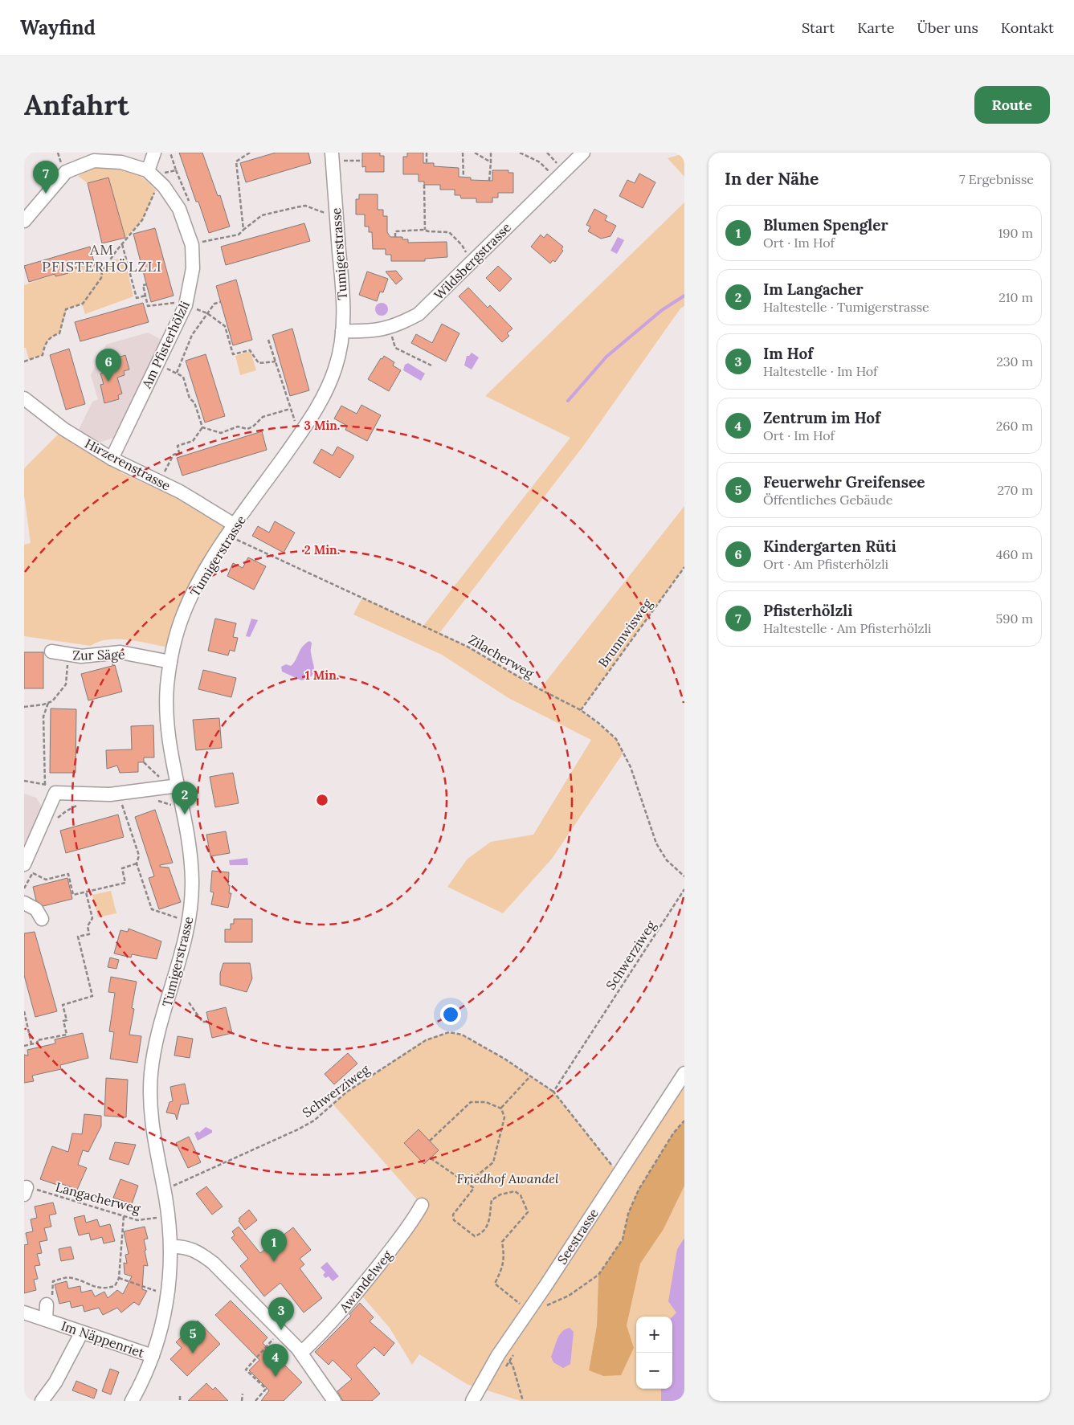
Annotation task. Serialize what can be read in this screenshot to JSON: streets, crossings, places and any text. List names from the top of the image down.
{
  "streets": {
    "street": [
      "Tumigerstrasse",
      "Wildsbergstrasse",
      "Am Pfisterhölzli",
      "Hirzerenstrasse",
      "Zur Säge",
      "Seestrasse",
      "Awandelweg",
      "Im Näppenriet"
    ],
    "path": [
      "Brunnwisweg",
      "Zilacherweg",
      "Schwerziweg",
      "Langacherweg"
    ]
  },
  "crossings": [
    ["Tumigerstrasse", "Wildsbergstrasse"],
    ["Tumigerstrasse", "Hirzerenstrasse"],
    ["Tumigerstrasse", "Zur Säge"],
    ["Tumigerstrasse", "Zilacherweg"],
    ["Tumigerstrasse", "Schwerziweg"],
    ["Tumigerstrasse", "Langacherweg"],
    ["Tumigerstrasse", "Im Näppenriet"],
    ["Am Pfisterhölzli", "Hirzerenstrasse"],
    ["Hirzerenstrasse", "Zilacherweg"],
    ["Brunnwisweg", "Zilacherweg"],
    ["Schwerziweg", "Seestrasse"]
  ],
  "districts": ["AM PFISTERHÖLZLI"],
  "parks": ["Friedhof Awandel"],
  "page": {
    "header": "Wayfind",
    "nav": [
      "Start",
      "Karte",
      "Über uns",
      "Kontakt"
    ],
    "buttons": "Route",
    "title": "Anfahrt",
    "heading": ["In der Nähe", "7 Ergebnisse"],
    "pins": [
      "7",
      "6",
      "2",
      "1",
      "3",
      "5",
      "4"
    ],
    "list": [
      {
        "mark": "1",
        "name": "Blumen Spengler",
        "note": "Ort · Im Hof",
        "value": "190 m"
      },
      {
        "mark": "2",
        "name": "Im Langacher",
        "note": "Haltestelle · Tumigerstrasse",
        "value": "210 m"
      },
      {
        "mark": "3",
        "name": "Im Hof",
        "note": "Haltestelle · Im Hof",
        "value": "230 m"
      },
      {
        "mark": "4",
        "name": "Zentrum im Hof",
        "note": "Ort · Im Hof",
        "value": "260 m"
      },
      {
        "mark": "5",
        "name": "Feuerwehr Greifensee",
        "note": "Öffentliches Gebäude",
        "value": "270 m"
      },
      {
        "mark": "6",
        "name": "Kindergarten Rüti",
        "note": "Ort · Am Pfisterhölzli",
        "value": "460 m"
      },
      {
        "mark": "7",
        "name": "Pfisterhölzli",
        "note": "Haltestelle · Am Pfisterhölzli",
        "value": "590 m"
      }
    ],
    "map_buttons": ["+", "−"]
  },
  "rings": ["3 Min.", "2 Min.", "1 Min."]
}
